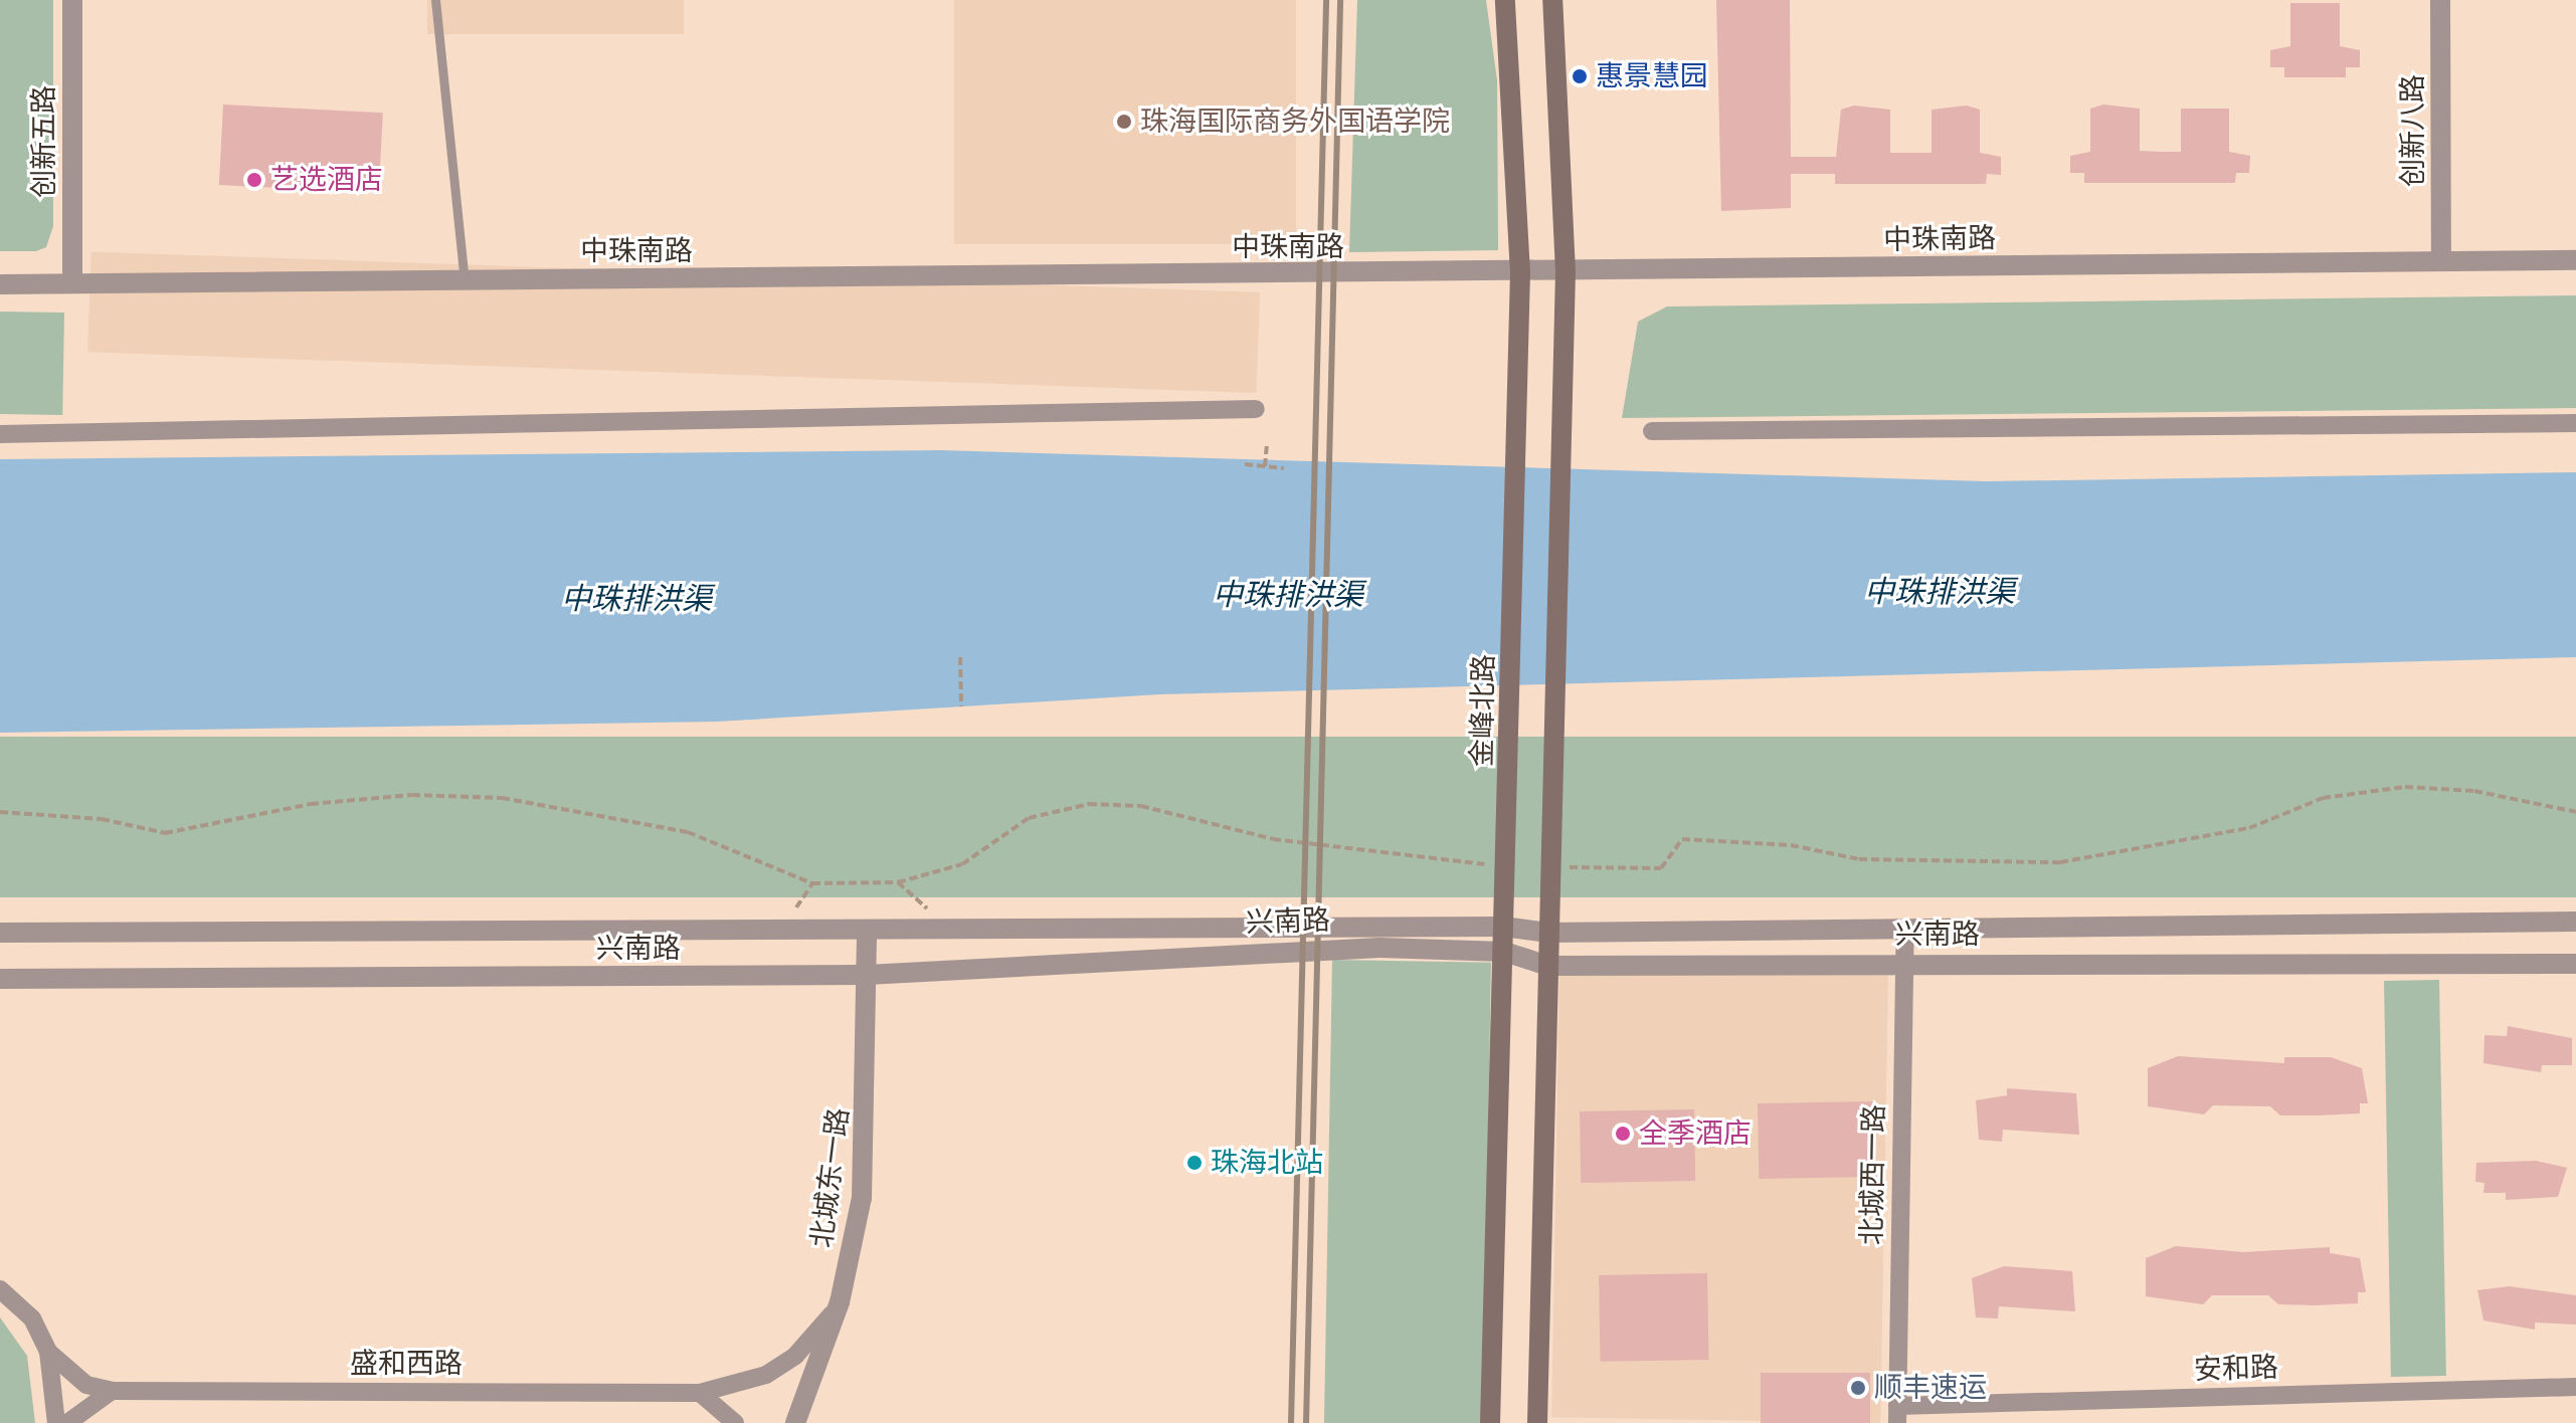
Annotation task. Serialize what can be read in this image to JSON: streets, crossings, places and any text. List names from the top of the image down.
{
  "streets": {
    "main road": ["金峰北路"],
    "street": [
      "创新八路",
      "创新五路",
      "中珠南路",
      "兴南路",
      "北城西一路",
      "北城东一路",
      "盛和西路",
      "安和路"
    ]
  },
  "crossings": [
    ["创新八路", "中珠南路"],
    ["创新五路", "中珠南路"],
    ["中珠南路", "金峰北路"],
    ["金峰北路", "兴南路"],
    ["兴南路", "北城西一路"],
    ["兴南路", "北城东一路"],
    ["北城西一路", "安和路"],
    ["北城东一路", "盛和西路"]
  ],
  "water": ["中珠排洪渠"],
  "places": [
    "惠景慧园",
    "珠海国际商务外国语学院",
    "艺选酒店",
    "全季酒店",
    "珠海北站",
    "顺丰速运"
  ]
}
